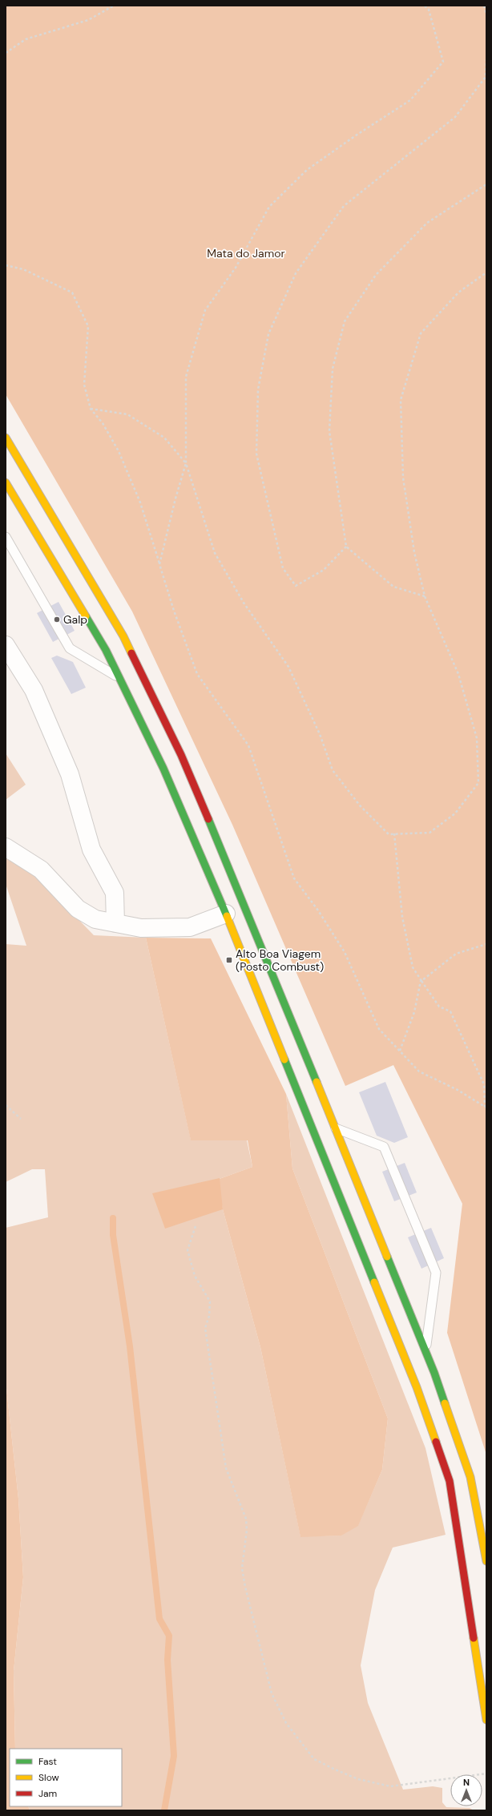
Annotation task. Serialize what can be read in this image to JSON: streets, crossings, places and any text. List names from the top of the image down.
{
  "parks": ["Mata do Jamor"],
  "places": {
    "other": ["Galp"],
    "transit": ["Alto Boa Viagem (Posto Combust)"]
  },
  "legend": ["Fast", "Slow", "Jam"],
  "north": "top"
}
